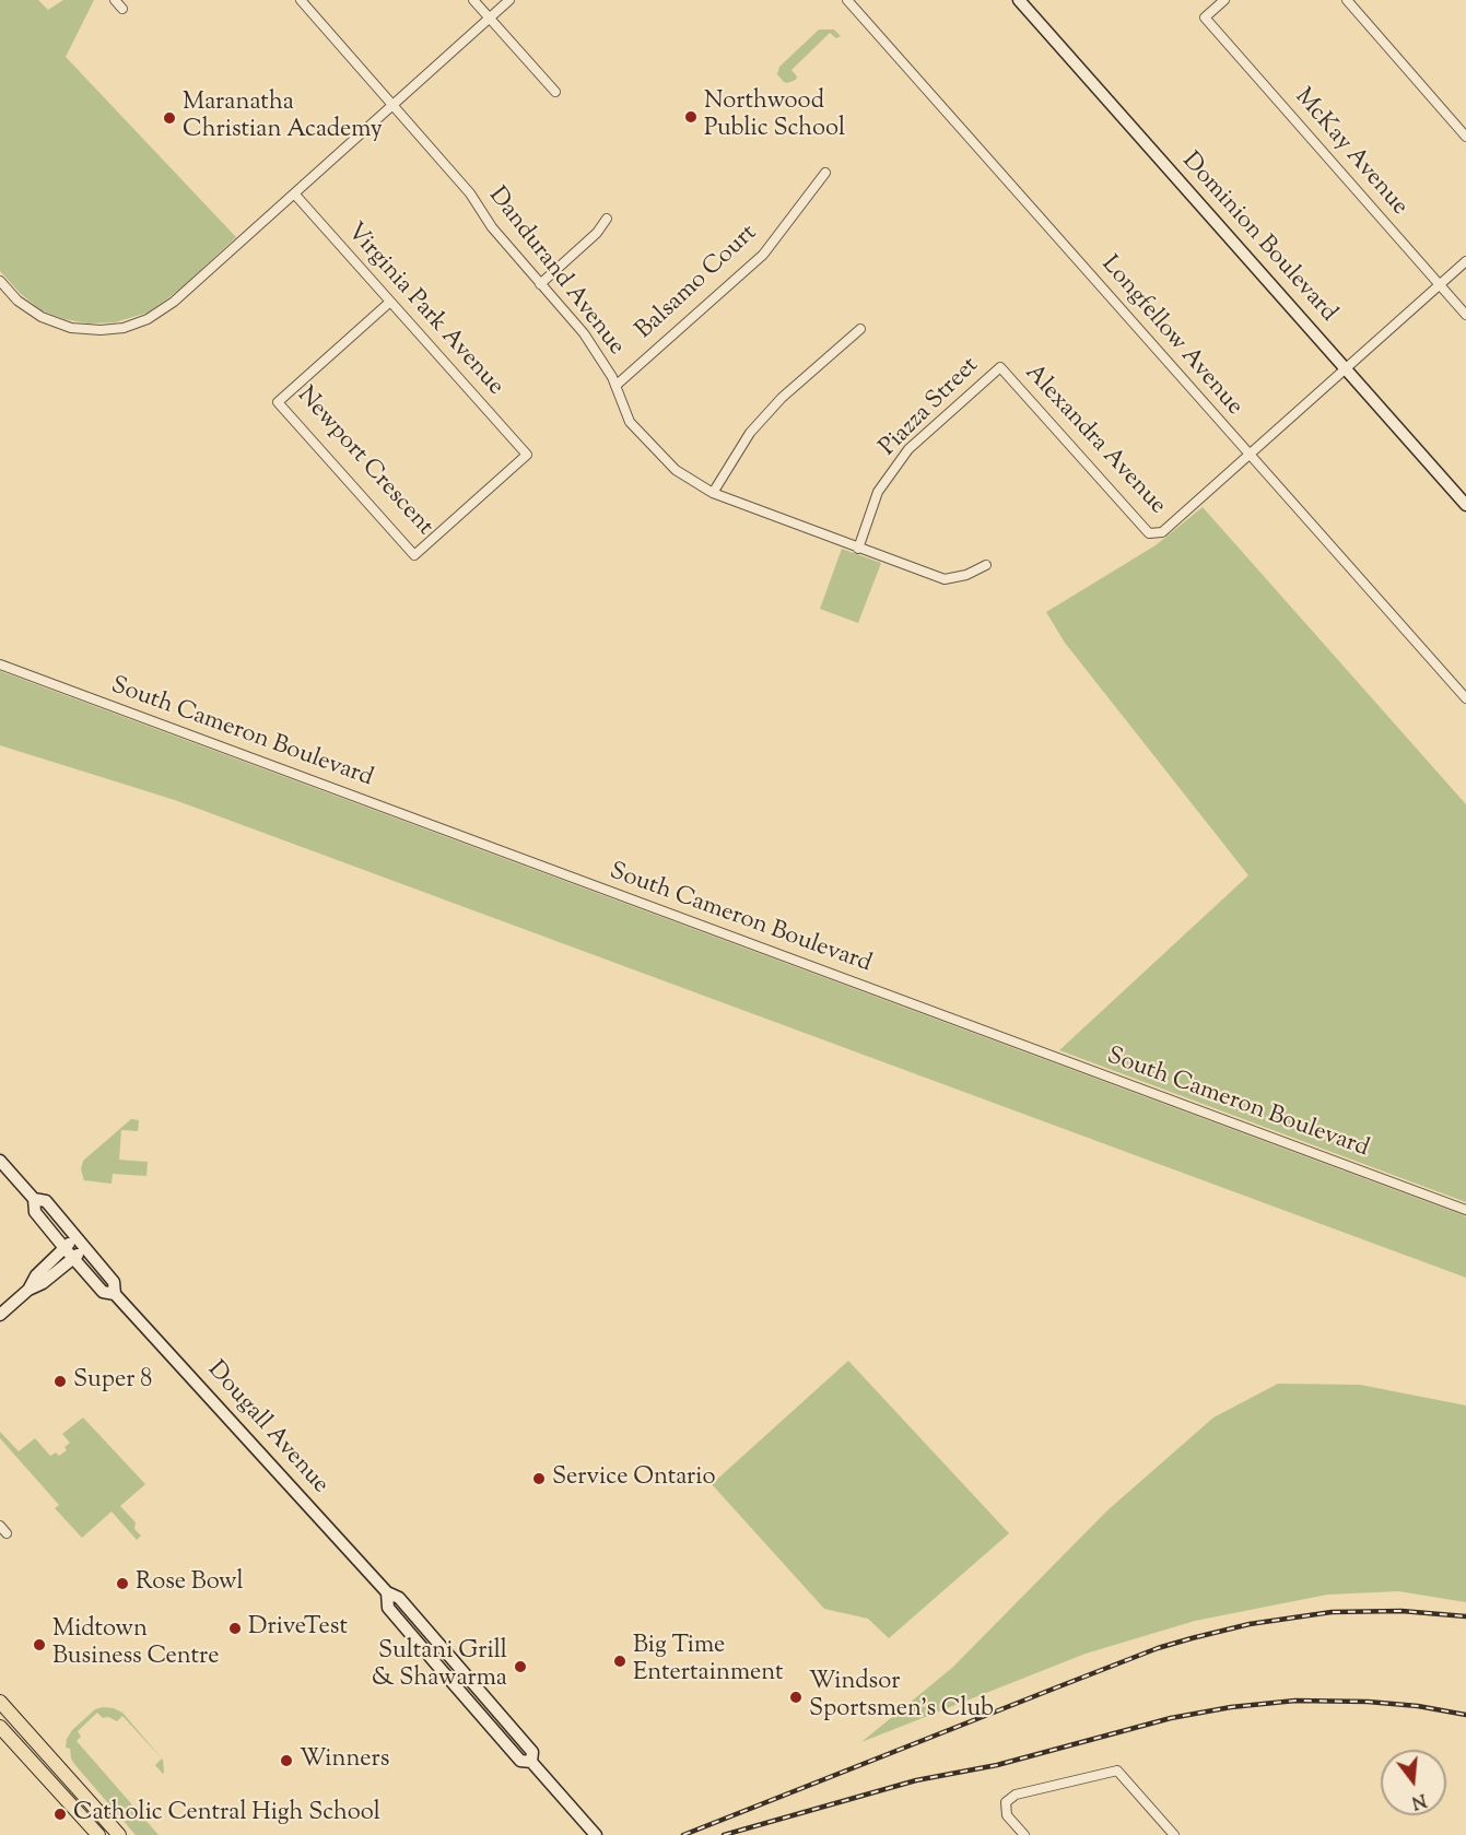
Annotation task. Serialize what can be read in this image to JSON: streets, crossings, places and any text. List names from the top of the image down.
{
  "streets": {
    "street": [
      "McKay Avenue",
      "Dominion Boulevard",
      "Dandurand Avenue",
      "Balsamo Court",
      "Virginia Park Avenue",
      "Longfellow Avenue",
      "Piazza Street",
      "Alexandra Avenue",
      "Newport Crescent",
      "South Cameron Boulevard",
      "Dougall Avenue"
    ]
  },
  "crossings": [
    ["Dandurand Avenue", "Balsamo Court"],
    ["Dandurand Avenue", "Piazza Street"],
    ["Virginia Park Avenue", "Newport Crescent"],
    ["Longfellow Avenue", "Alexandra Avenue"],
    ["Piazza Street", "Alexandra Avenue"]
  ],
  "places": [
    "Northwood Public School",
    "Maranatha Christian Academy",
    "Super 8",
    "Service Ontario",
    "Rose Bowl",
    "DriveTest",
    "Midtown Business Centre",
    "Big Time Entertainment",
    "Sultani Grill & Shawarma",
    "Windsor Sportsmen's Club",
    "Winners",
    "Catholic Central High School"
  ],
  "north": "bottom"
}
